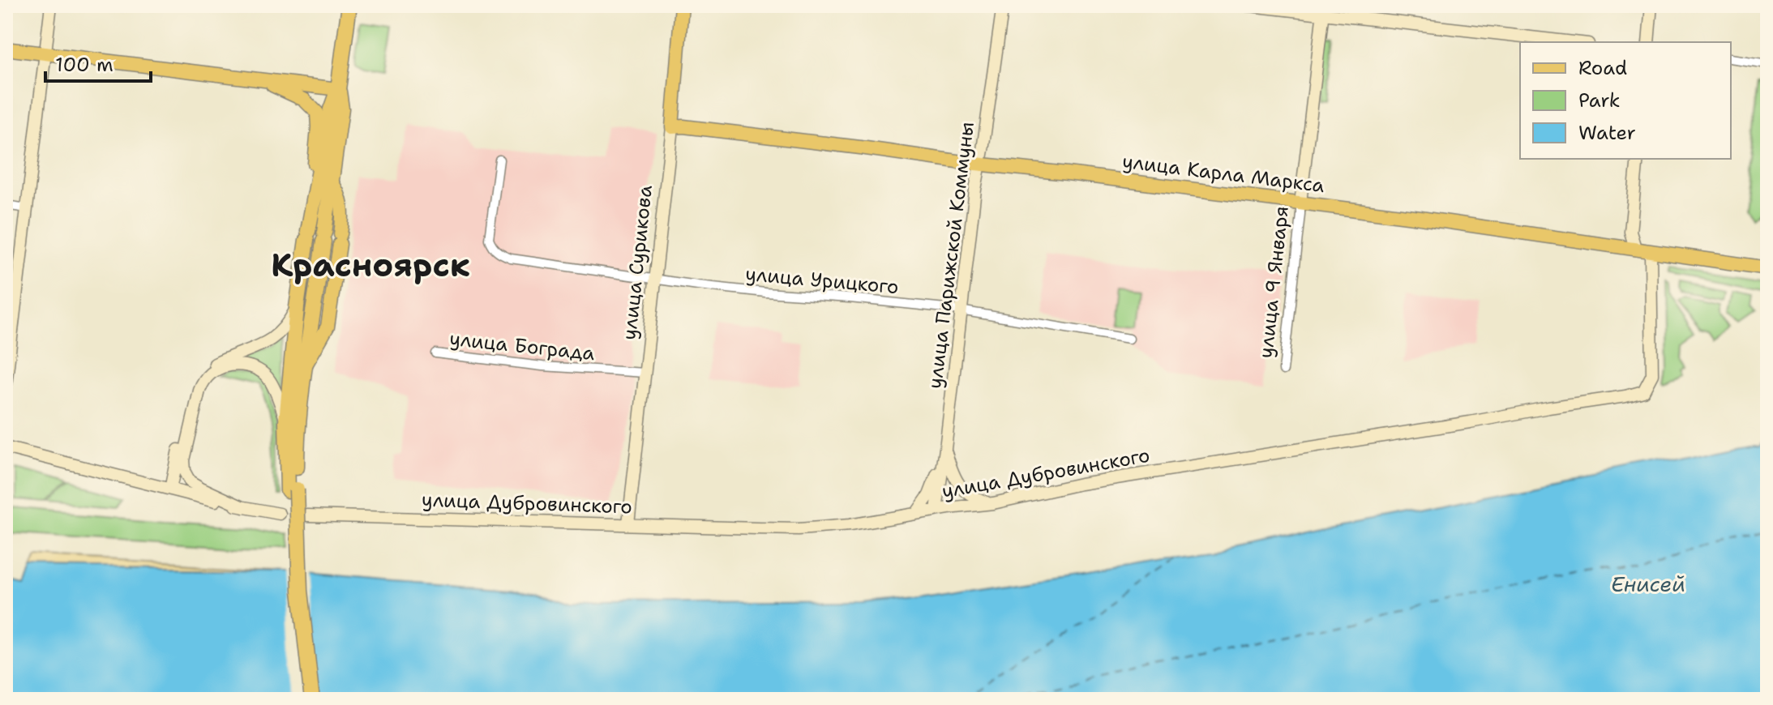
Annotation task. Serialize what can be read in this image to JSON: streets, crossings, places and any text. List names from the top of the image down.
{
  "streets": {
    "main road": [
      "улица Карла Маркса",
      "улица Парижской Коммуны",
      "улица Сурикова",
      "улица 9 Января",
      "улица Дубровинского"
    ],
    "street": ["улица Урицкого", "улица Бограда"]
  },
  "crossings": [
    ["улица Карла Маркса", "улица Парижской Коммуны"],
    ["улица Карла Маркса", "улица Сурикова"],
    ["улица Карла Маркса", "улица 9 Января"],
    ["улица Карла Маркса", "улица Дубровинского"],
    ["улица Парижской Коммуны", "улица Урицкого"],
    ["улица Парижской Коммуны", "улица Дубровинского"],
    ["улица Сурикова", "улица Урицкого"],
    ["улица Сурикова", "улица Бограда"],
    ["улица Сурикова", "улица Дубровинского"]
  ],
  "districts": ["Красноярск"],
  "water": ["Енисей"],
  "legend": ["Road", "Park", "Water"],
  "scale_bar": "100 m"
}
